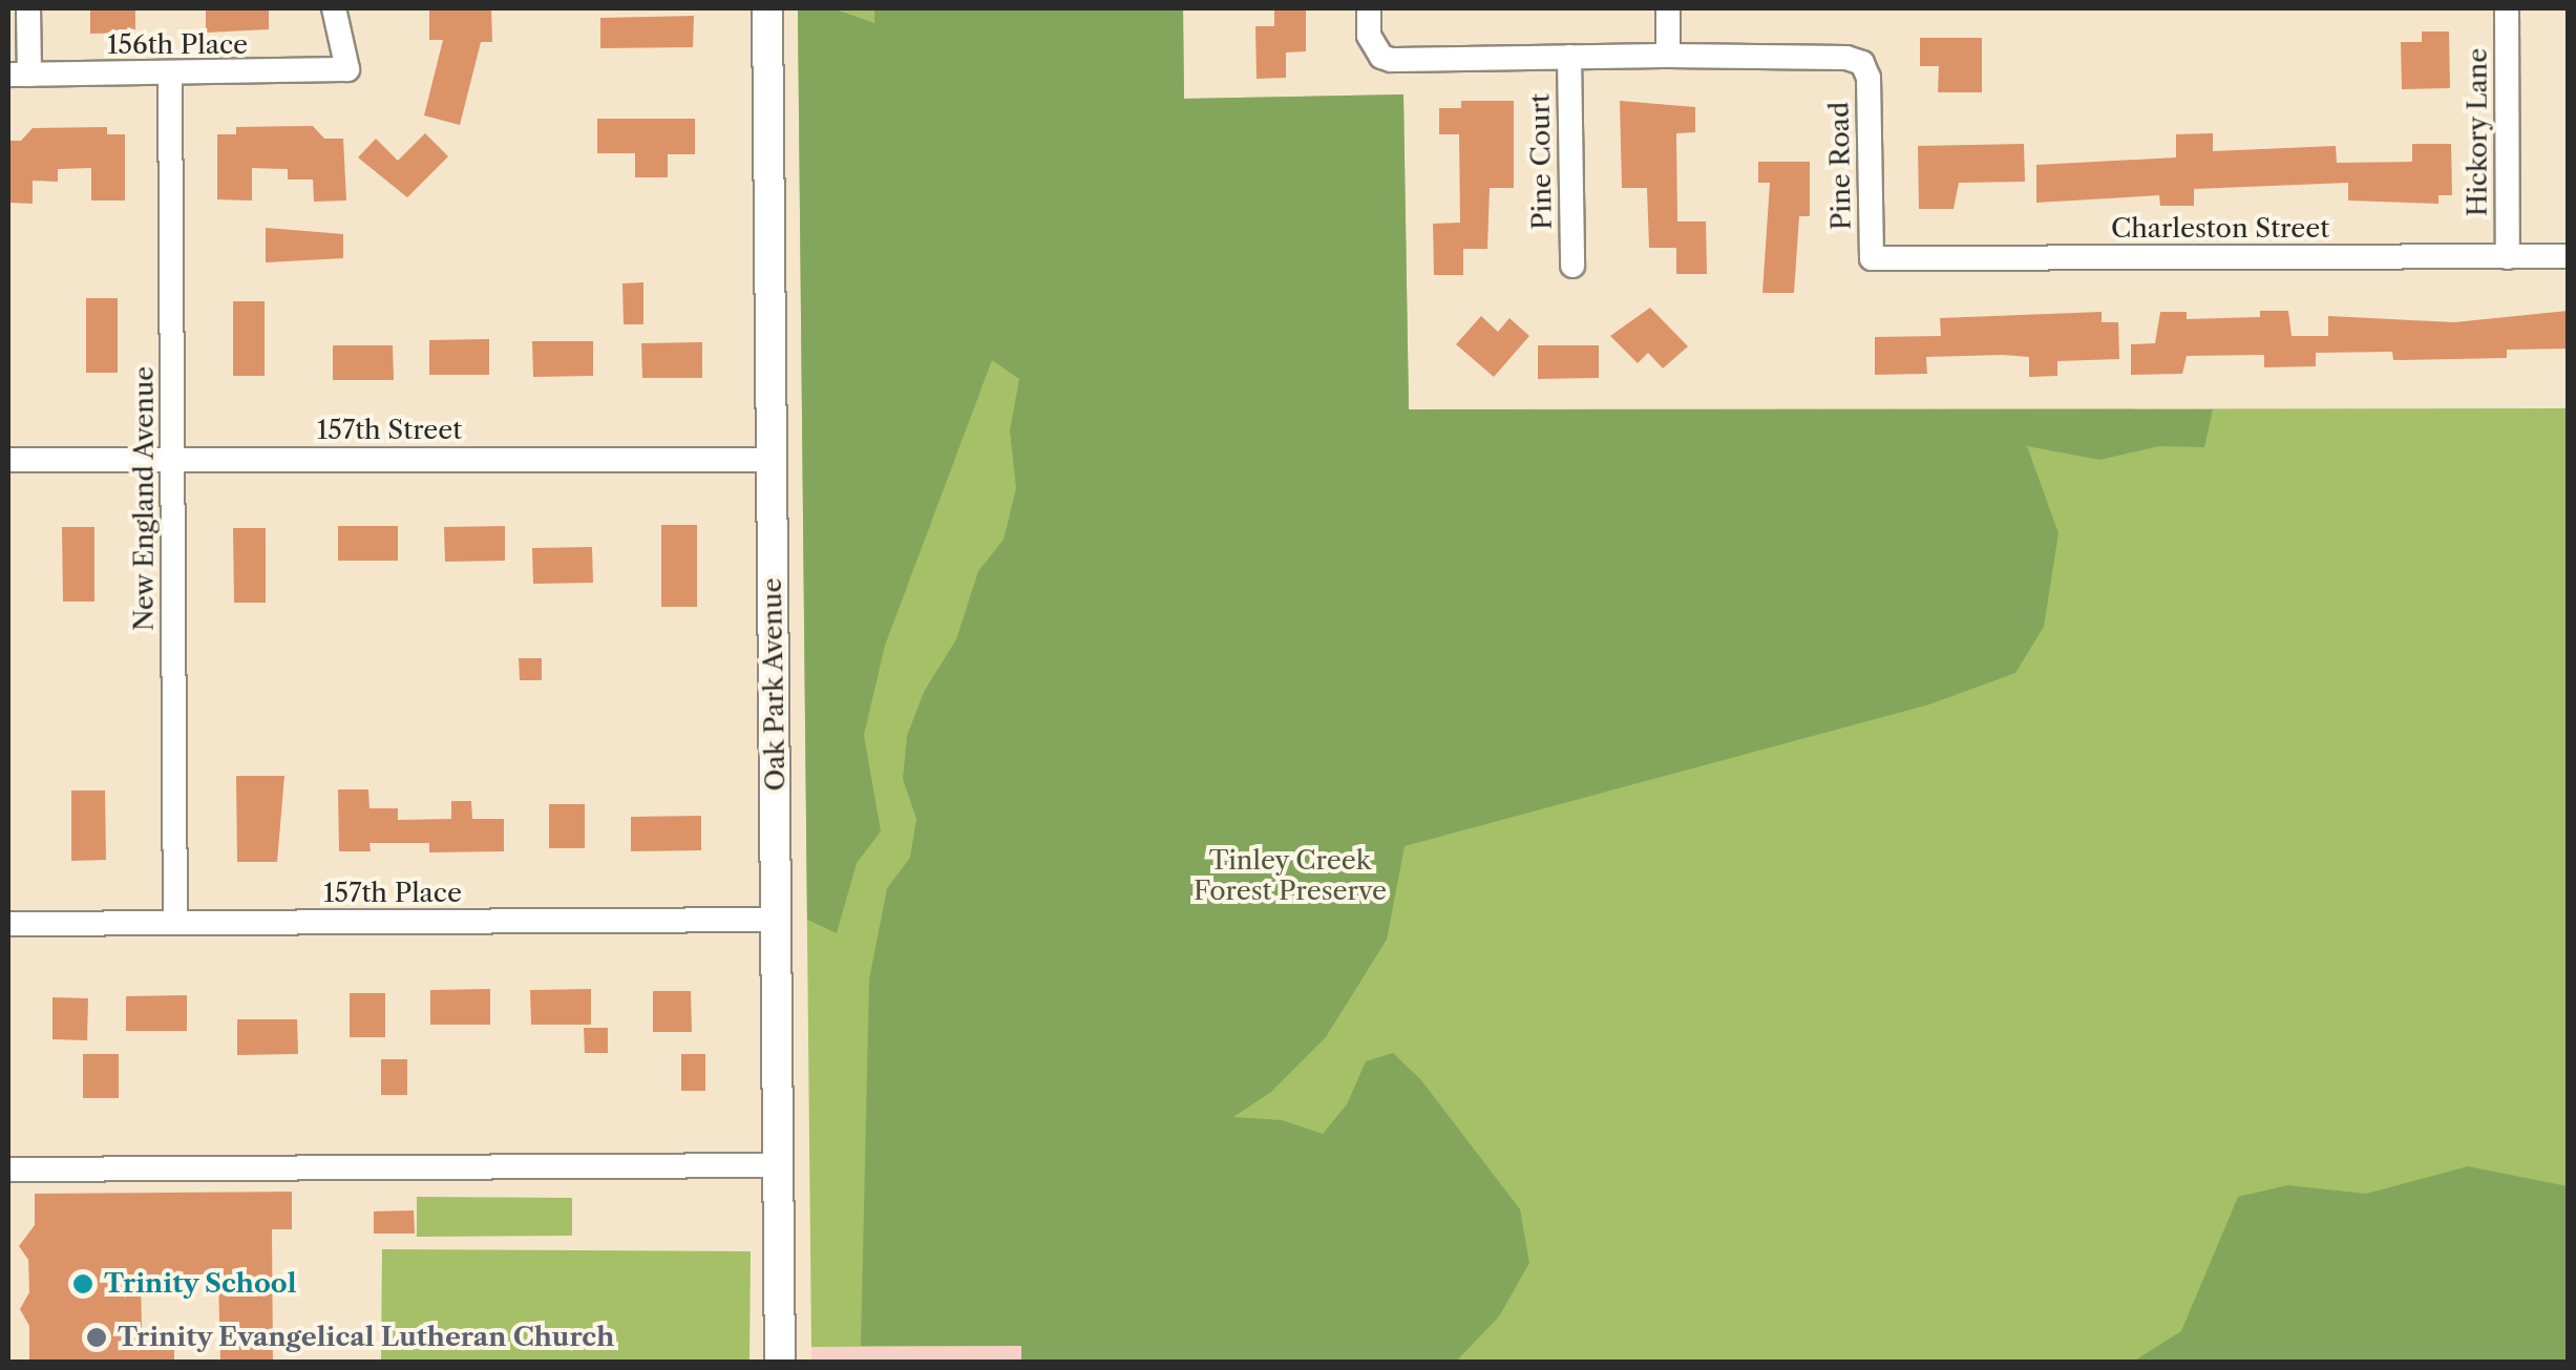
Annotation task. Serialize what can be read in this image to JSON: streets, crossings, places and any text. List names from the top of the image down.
{
  "streets": {
    "street": [
      "156th Place",
      "Hickory Lane",
      "Pine Court",
      "Pine Road",
      "Charleston Street",
      "157th Street",
      "New England Avenue",
      "Oak Park Avenue",
      "157th Place"
    ]
  },
  "crossings": [
    ["156th Place", "New England Avenue"],
    ["Hickory Lane", "Charleston Street"],
    ["Pine Road", "Charleston Street"],
    ["157th Street", "New England Avenue"],
    ["157th Street", "Oak Park Avenue"],
    ["New England Avenue", "157th Place"],
    ["Oak Park Avenue", "157th Place"]
  ],
  "parks": ["Tinley Creek Forest Preserve"],
  "places": ["Trinity School", "Trinity Evangelical Lutheran Church"]
}
